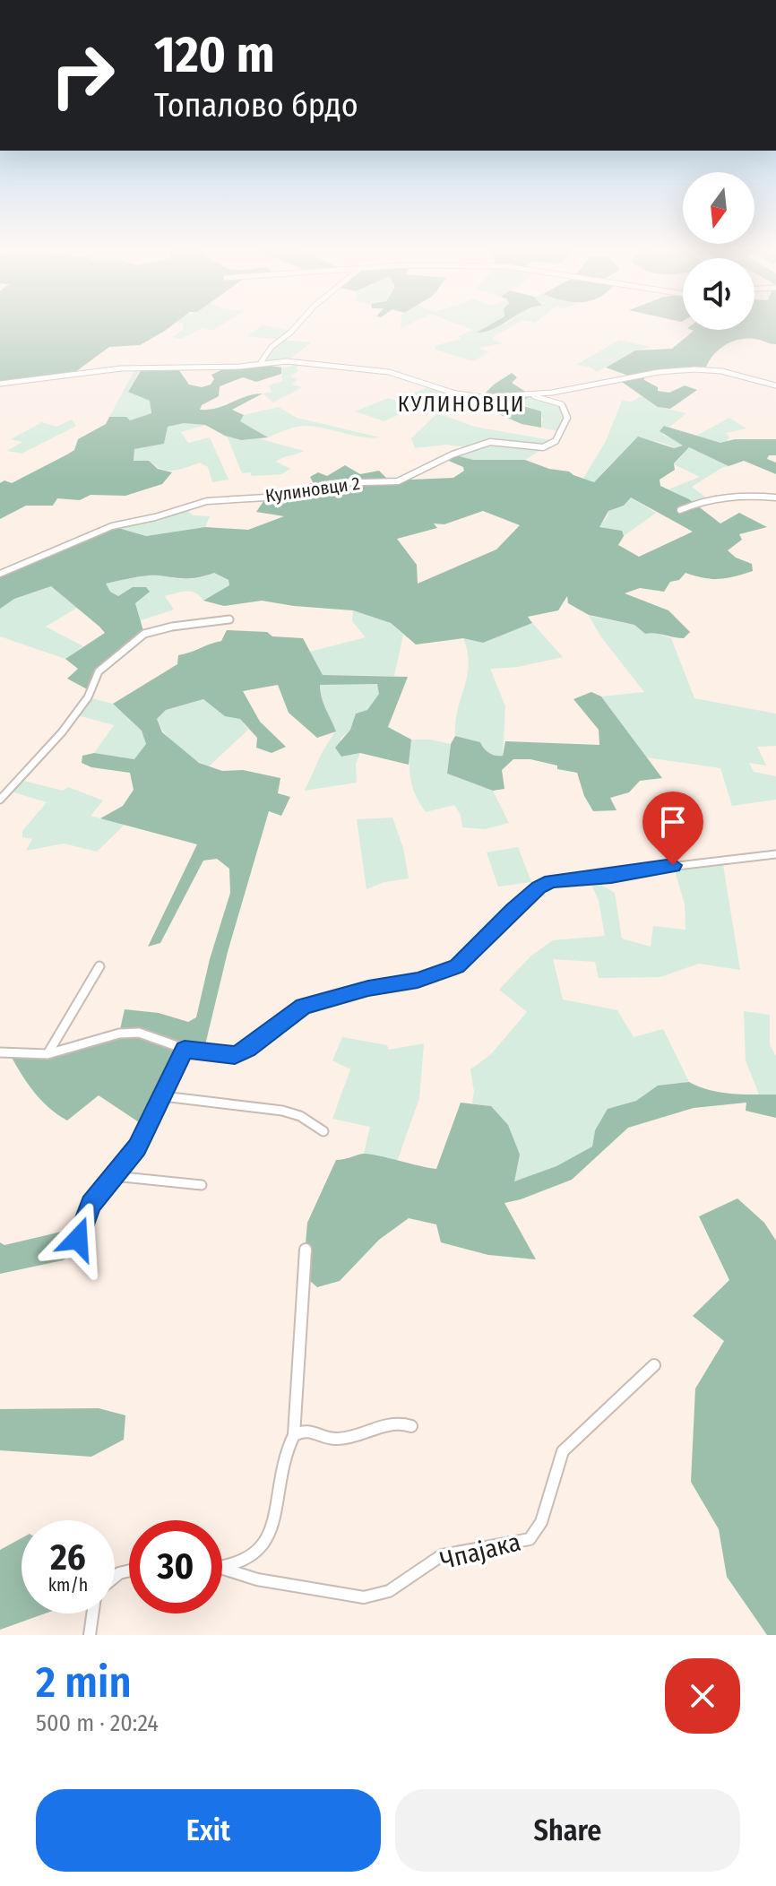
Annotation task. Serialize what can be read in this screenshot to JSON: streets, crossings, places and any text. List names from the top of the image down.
{
  "streets": {
    "street": ["Кулиновци 2", "Чпајака"]
  },
  "districts": ["КУЛИНОВЦИ"],
  "north": "bottom",
  "page": {
    "turn": ["120 m", "Топалово брдо"],
    "speed": "26 km/h",
    "limit": "30",
    "heading": ["2 min", "500 m · 20:24"],
    "buttons": ["Exit", "Share"]
  }
}
